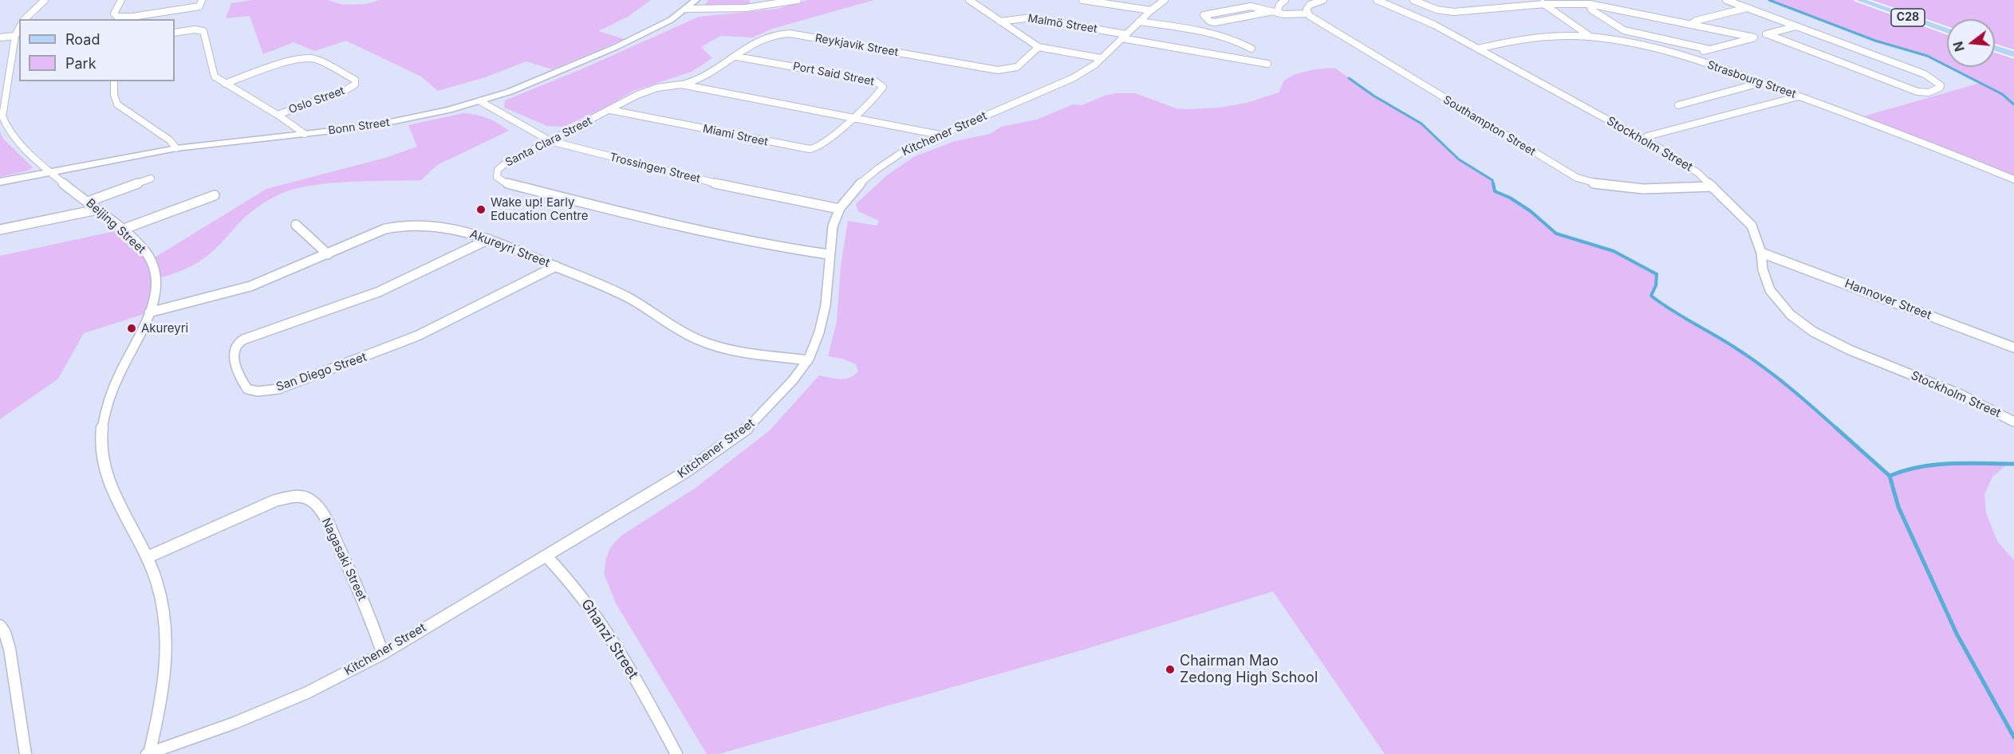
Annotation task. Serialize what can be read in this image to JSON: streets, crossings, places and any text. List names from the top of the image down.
{
  "streets": {
    "main road": ["C28"],
    "street": [
      "Malmö Street",
      "Reykjavik Street",
      "Port Said Street",
      "Strasbourg Street",
      "Oslo Street",
      "Southampton Street",
      "Bonn Street",
      "Kitchener Street",
      "Miami Street",
      "Santa Clara Street",
      "Stockholm Street",
      "Trossingen Street",
      "Beijing Street",
      "Akureyri Street",
      "Hannover Street",
      "San Diego Street",
      "Nagasaki Street",
      "Ghanzi Street"
    ]
  },
  "crossings": [
    ["Malmö Street", "Kitchener Street"],
    ["Reykjavik Street", "Port Said Street"],
    ["Reykjavik Street", "Santa Clara Street"],
    ["Port Said Street", "Miami Street"],
    ["Port Said Street", "Santa Clara Street"],
    ["Strasbourg Street", "Stockholm Street"],
    ["Southampton Street", "Stockholm Street"],
    ["Bonn Street", "Trossingen Street"],
    ["Bonn Street", "Beijing Street"],
    ["Kitchener Street", "Santa Clara Street"],
    ["Kitchener Street", "Trossingen Street"],
    ["Kitchener Street", "Beijing Street"],
    ["Kitchener Street", "Akureyri Street"],
    ["Kitchener Street", "Nagasaki Street"],
    ["Kitchener Street", "Ghanzi Street"],
    ["Miami Street", "Santa Clara Street"],
    ["Santa Clara Street", "Trossingen Street"],
    ["Stockholm Street", "Hannover Street"],
    ["Beijing Street", "Akureyri Street"],
    ["Beijing Street", "Nagasaki Street"],
    ["Akureyri Street", "San Diego Street"]
  ],
  "places": ["Wake up! Early Education Centre", "Akureyri", "Chairman Mao Zedong High School"],
  "legend": ["Road", "Park"],
  "north": "left"
}
